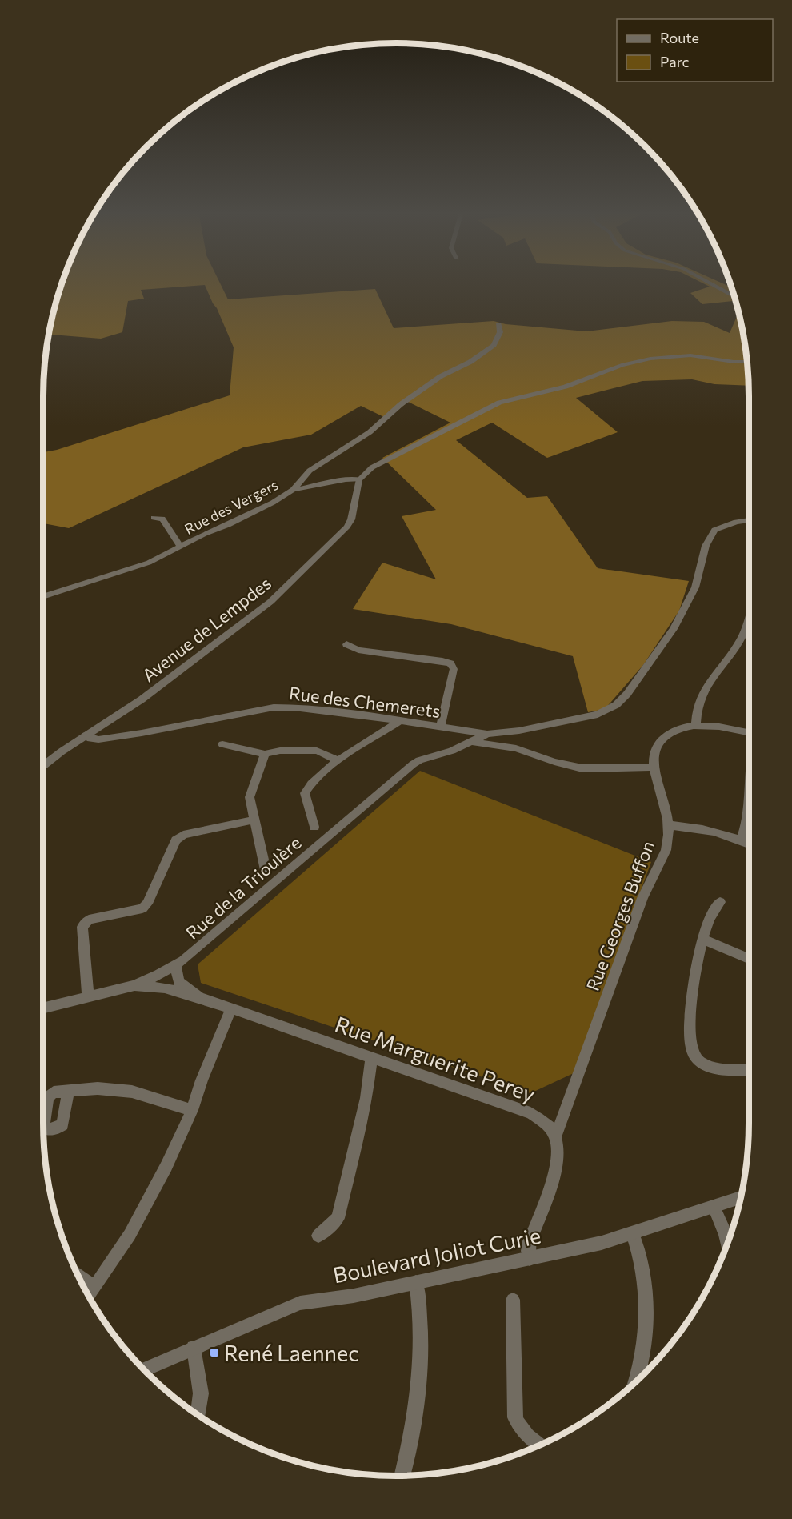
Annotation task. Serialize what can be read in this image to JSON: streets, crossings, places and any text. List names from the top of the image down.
{
  "streets": {
    "street": [
      "Rue des Vergers",
      "Avenue de Lempdes",
      "Rue des Chemerets",
      "Rue de la Trioulère",
      "Rue Georges Buffon",
      "Rue Marguerite Perey",
      "Boulevard Joliot Curie"
    ]
  },
  "crossings": [
    ["Avenue de Lempdes", "Rue des Chemerets"],
    ["Rue des Chemerets", "Rue de la Trioulère"],
    ["Rue de la Trioulère", "Rue Marguerite Perey"],
    ["Rue Georges Buffon", "Rue Marguerite Perey"]
  ],
  "places": {
    "transit": ["René Laennec"]
  },
  "legend": ["Route", "Parc"]
}
